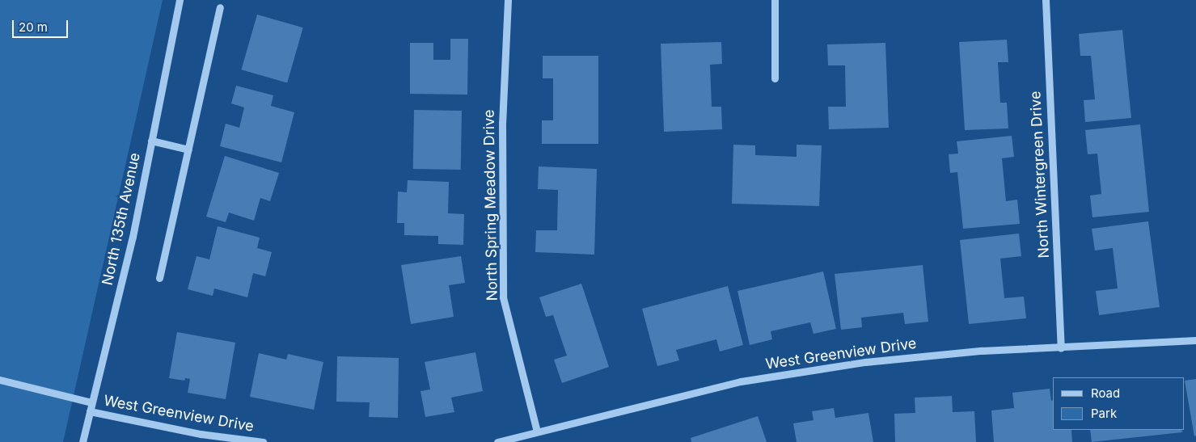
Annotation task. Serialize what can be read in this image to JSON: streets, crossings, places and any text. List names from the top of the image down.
{
  "streets": {
    "street": [
      "North Wintergreen Drive",
      "North Spring Meadow Drive",
      "North 135th Avenue",
      "West Greenview Drive"
    ]
  },
  "crossings": [
    ["North Wintergreen Drive", "West Greenview Drive"],
    ["North Spring Meadow Drive", "West Greenview Drive"],
    ["North 135th Avenue", "West Greenview Drive"]
  ],
  "legend": ["Road", "Park"],
  "scale_bar": "20 m"
}
